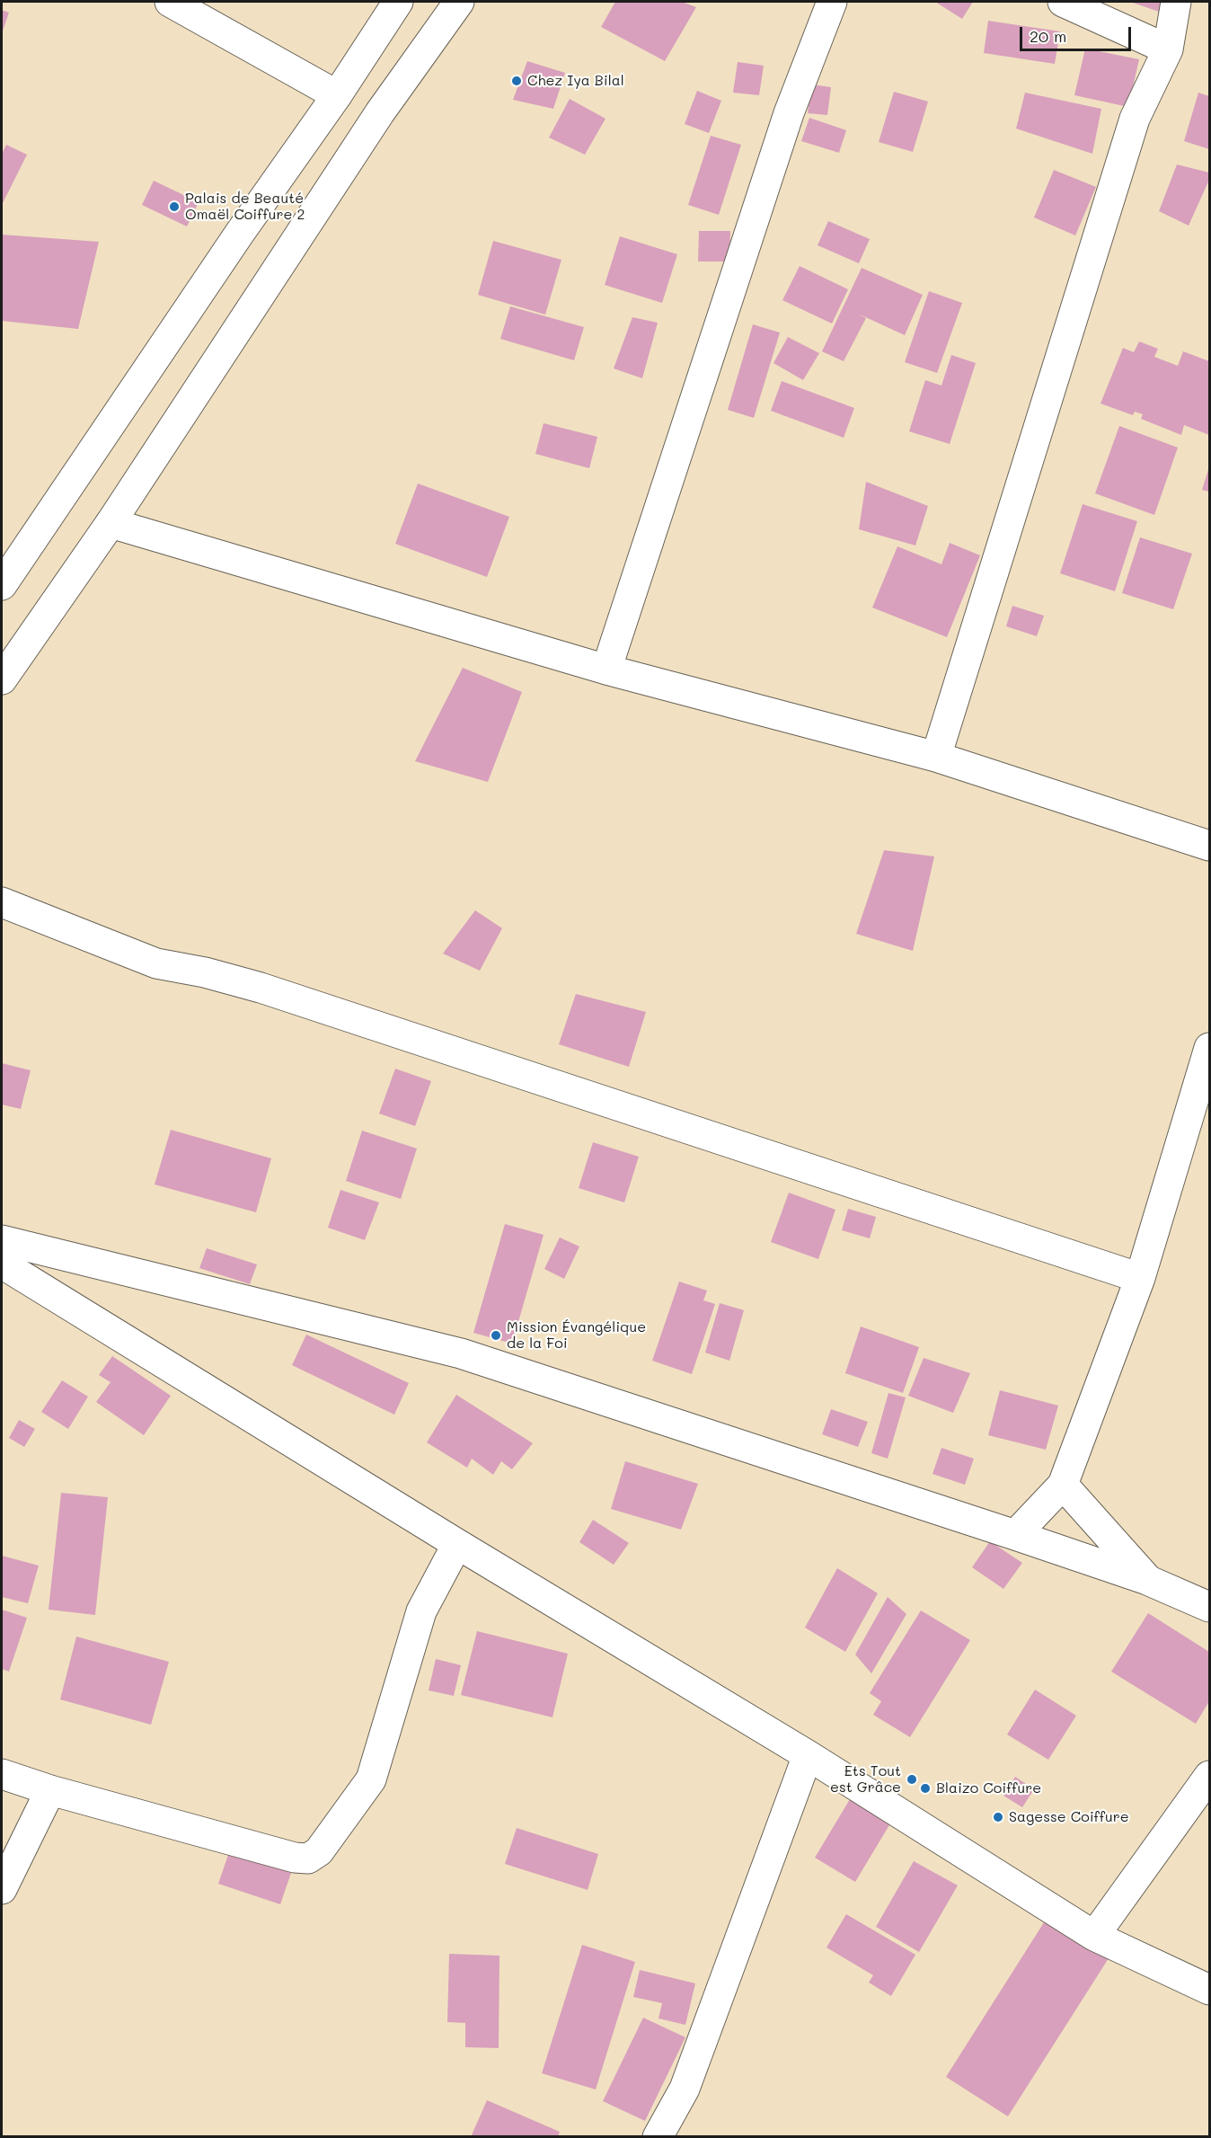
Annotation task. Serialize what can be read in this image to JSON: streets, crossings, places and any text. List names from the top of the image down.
{
  "places": [
    "Chez Iya Bilal",
    "Palais de Beauté Omaël Coiffure 2",
    "Mission Évangélique de la Foi",
    "Ets Tout est Grâce",
    "Blaizo Coiffure",
    "Sagesse Coiffure"
  ],
  "scale_bar": "20 m"
}
